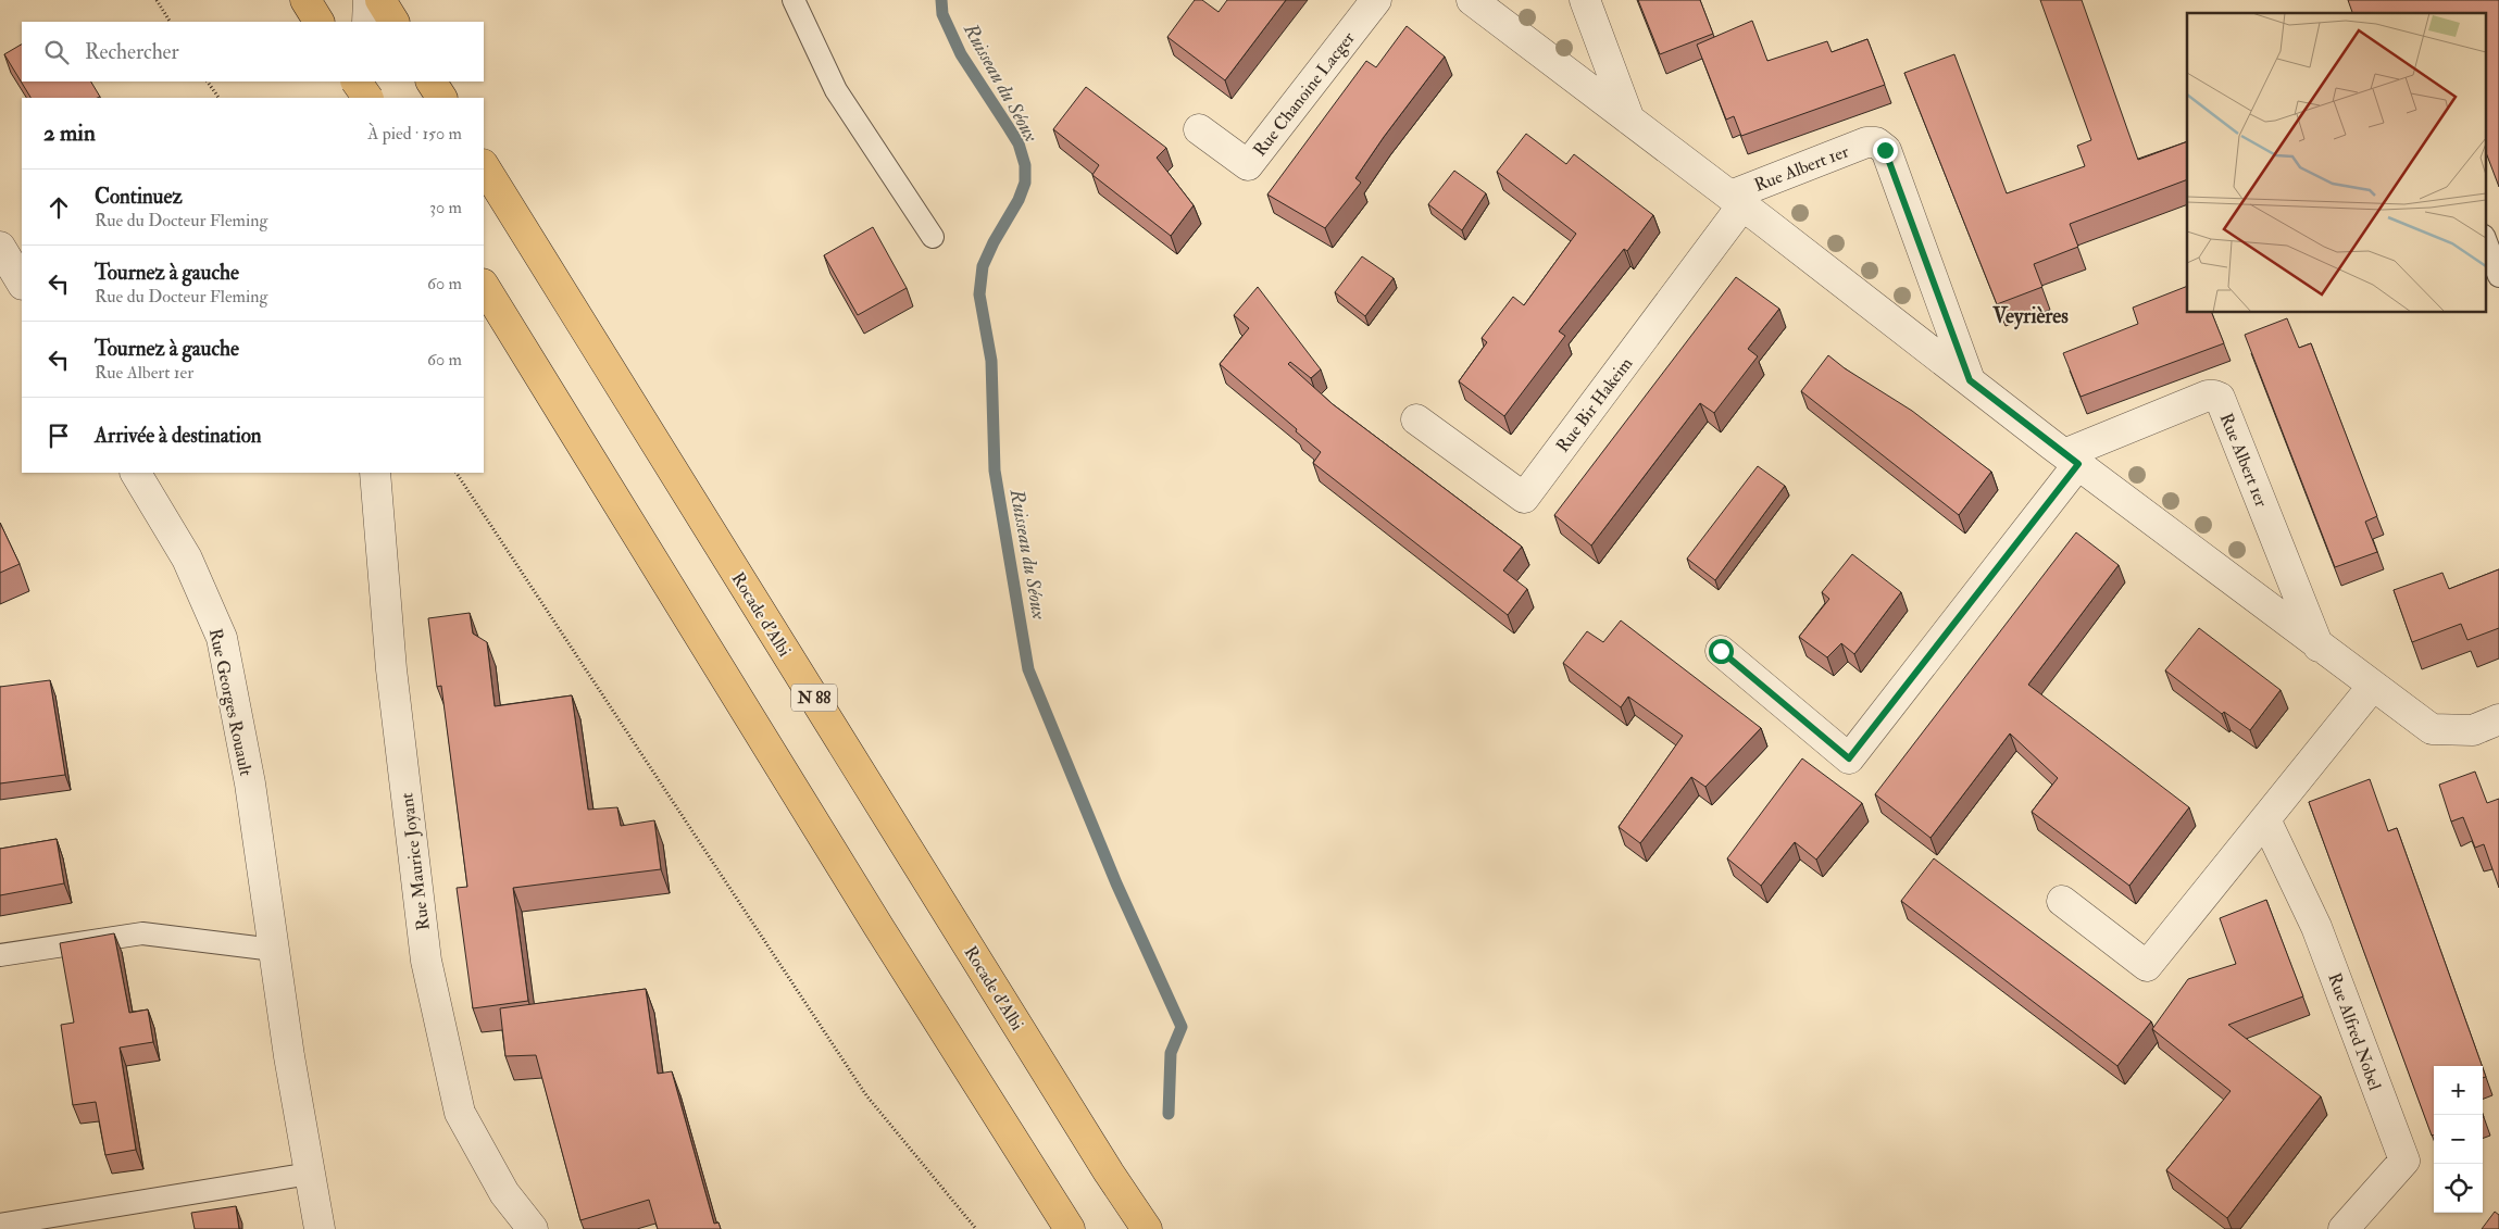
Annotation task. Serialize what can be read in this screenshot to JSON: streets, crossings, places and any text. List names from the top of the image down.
{
  "streets": {
    "highway": ["Rocade d'Albi", "N 88"],
    "street": [
      "Rue Chanoine Lacger",
      "Rue Albert 1er",
      "Rue Bir Hakeim",
      "Rue Georges Rouault",
      "Rue Maurice Joyant",
      "Rue Alfred Nobel"
    ]
  },
  "crossings": [
    ["Rue Albert 1er", "Rue Bir Hakeim"]
  ],
  "districts": ["Veyrières"],
  "water": ["Ruisseau du Séoux"],
  "page": {
    "search": "Rechercher",
    "heading": ["2 min", "À pied · 150 m"],
    "list": [
      ["Continuez", "Rue du Docteur Fleming", "30 m"],
      ["Tournez à gauche", "Rue du Docteur Fleming", "60 m"],
      ["Tournez à gauche", "Rue Albert 1er", "60 m"],
      "Arrivée à destination"
    ],
    "map_buttons": ["+", "−"]
  }
}
